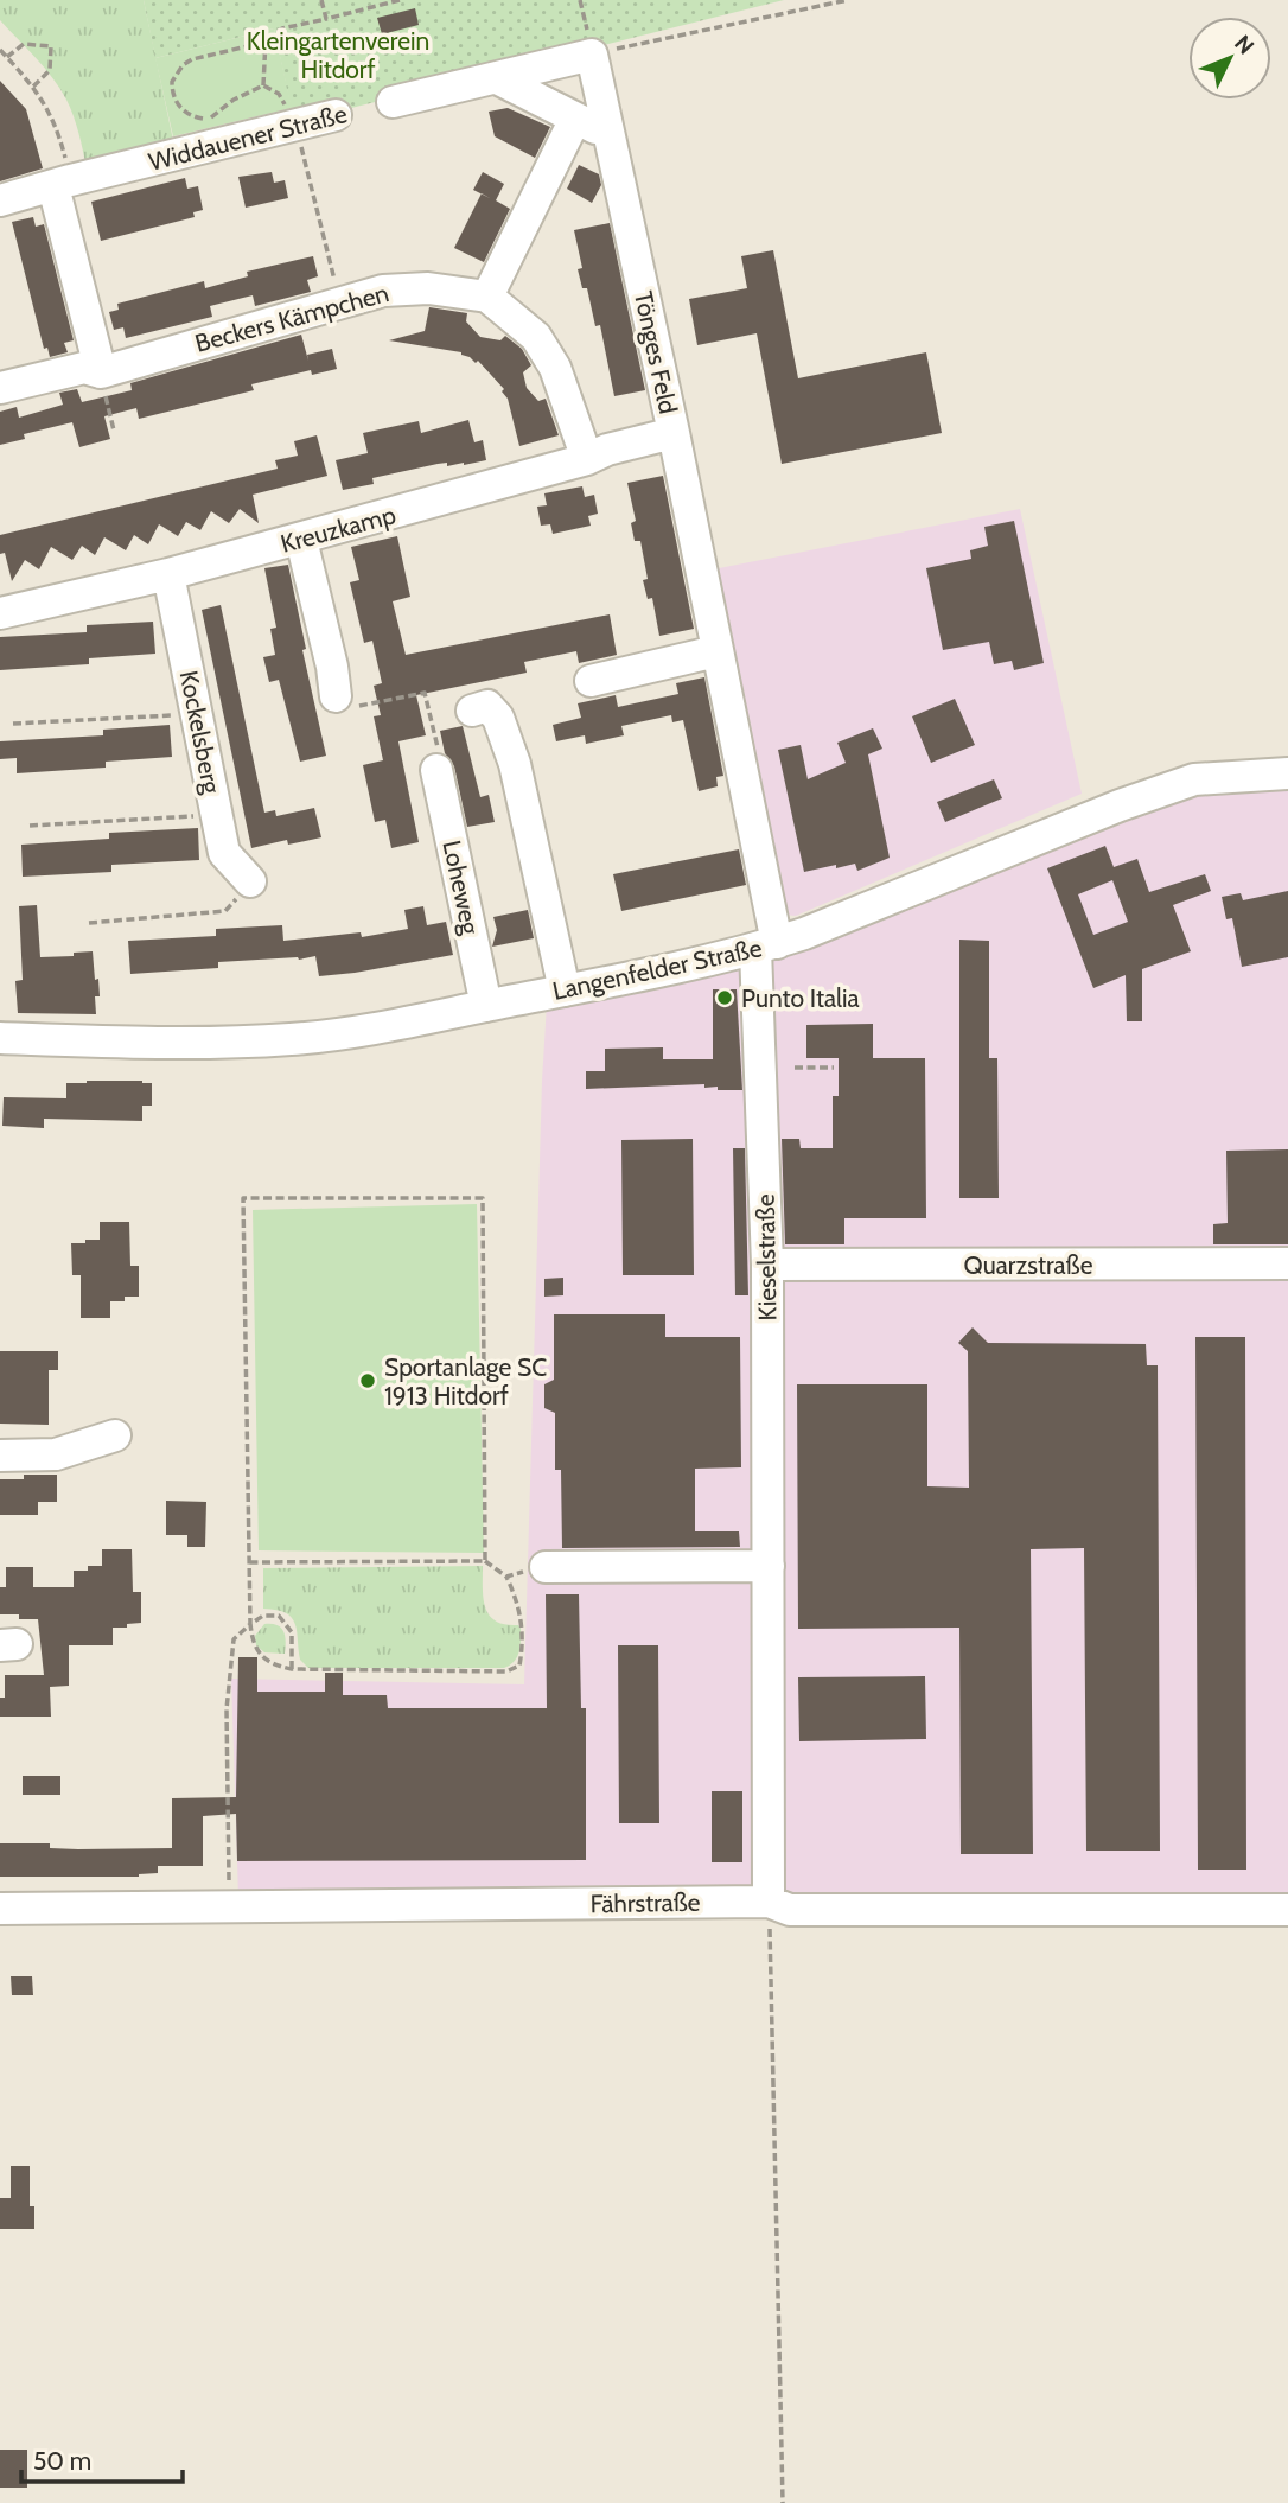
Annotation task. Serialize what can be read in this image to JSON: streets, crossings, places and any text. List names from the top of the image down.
{
  "streets": {
    "street": [
      "Widdauener Straße",
      "Beckers Kämpchen",
      "Tönges Feld",
      "Kreuzkamp",
      "Kockelsberg",
      "Loheweg",
      "Langenfelder Straße",
      "Kieselstraße",
      "Quarzstraße",
      "Fährstraße"
    ]
  },
  "crossings": [
    ["Tönges Feld", "Kreuzkamp"],
    ["Tönges Feld", "Langenfelder Straße"],
    ["Tönges Feld", "Kieselstraße"],
    ["Kreuzkamp", "Kockelsberg"],
    ["Loheweg", "Langenfelder Straße"],
    ["Langenfelder Straße", "Kieselstraße"],
    ["Kieselstraße", "Quarzstraße"],
    ["Kieselstraße", "Fährstraße"]
  ],
  "parks": ["Kleingartenverein Hitdorf"],
  "places": ["Punto Italia", "Sportanlage SC 1913 Hitdorf"],
  "scale_bar": "50 m",
  "north": "top right"
}
